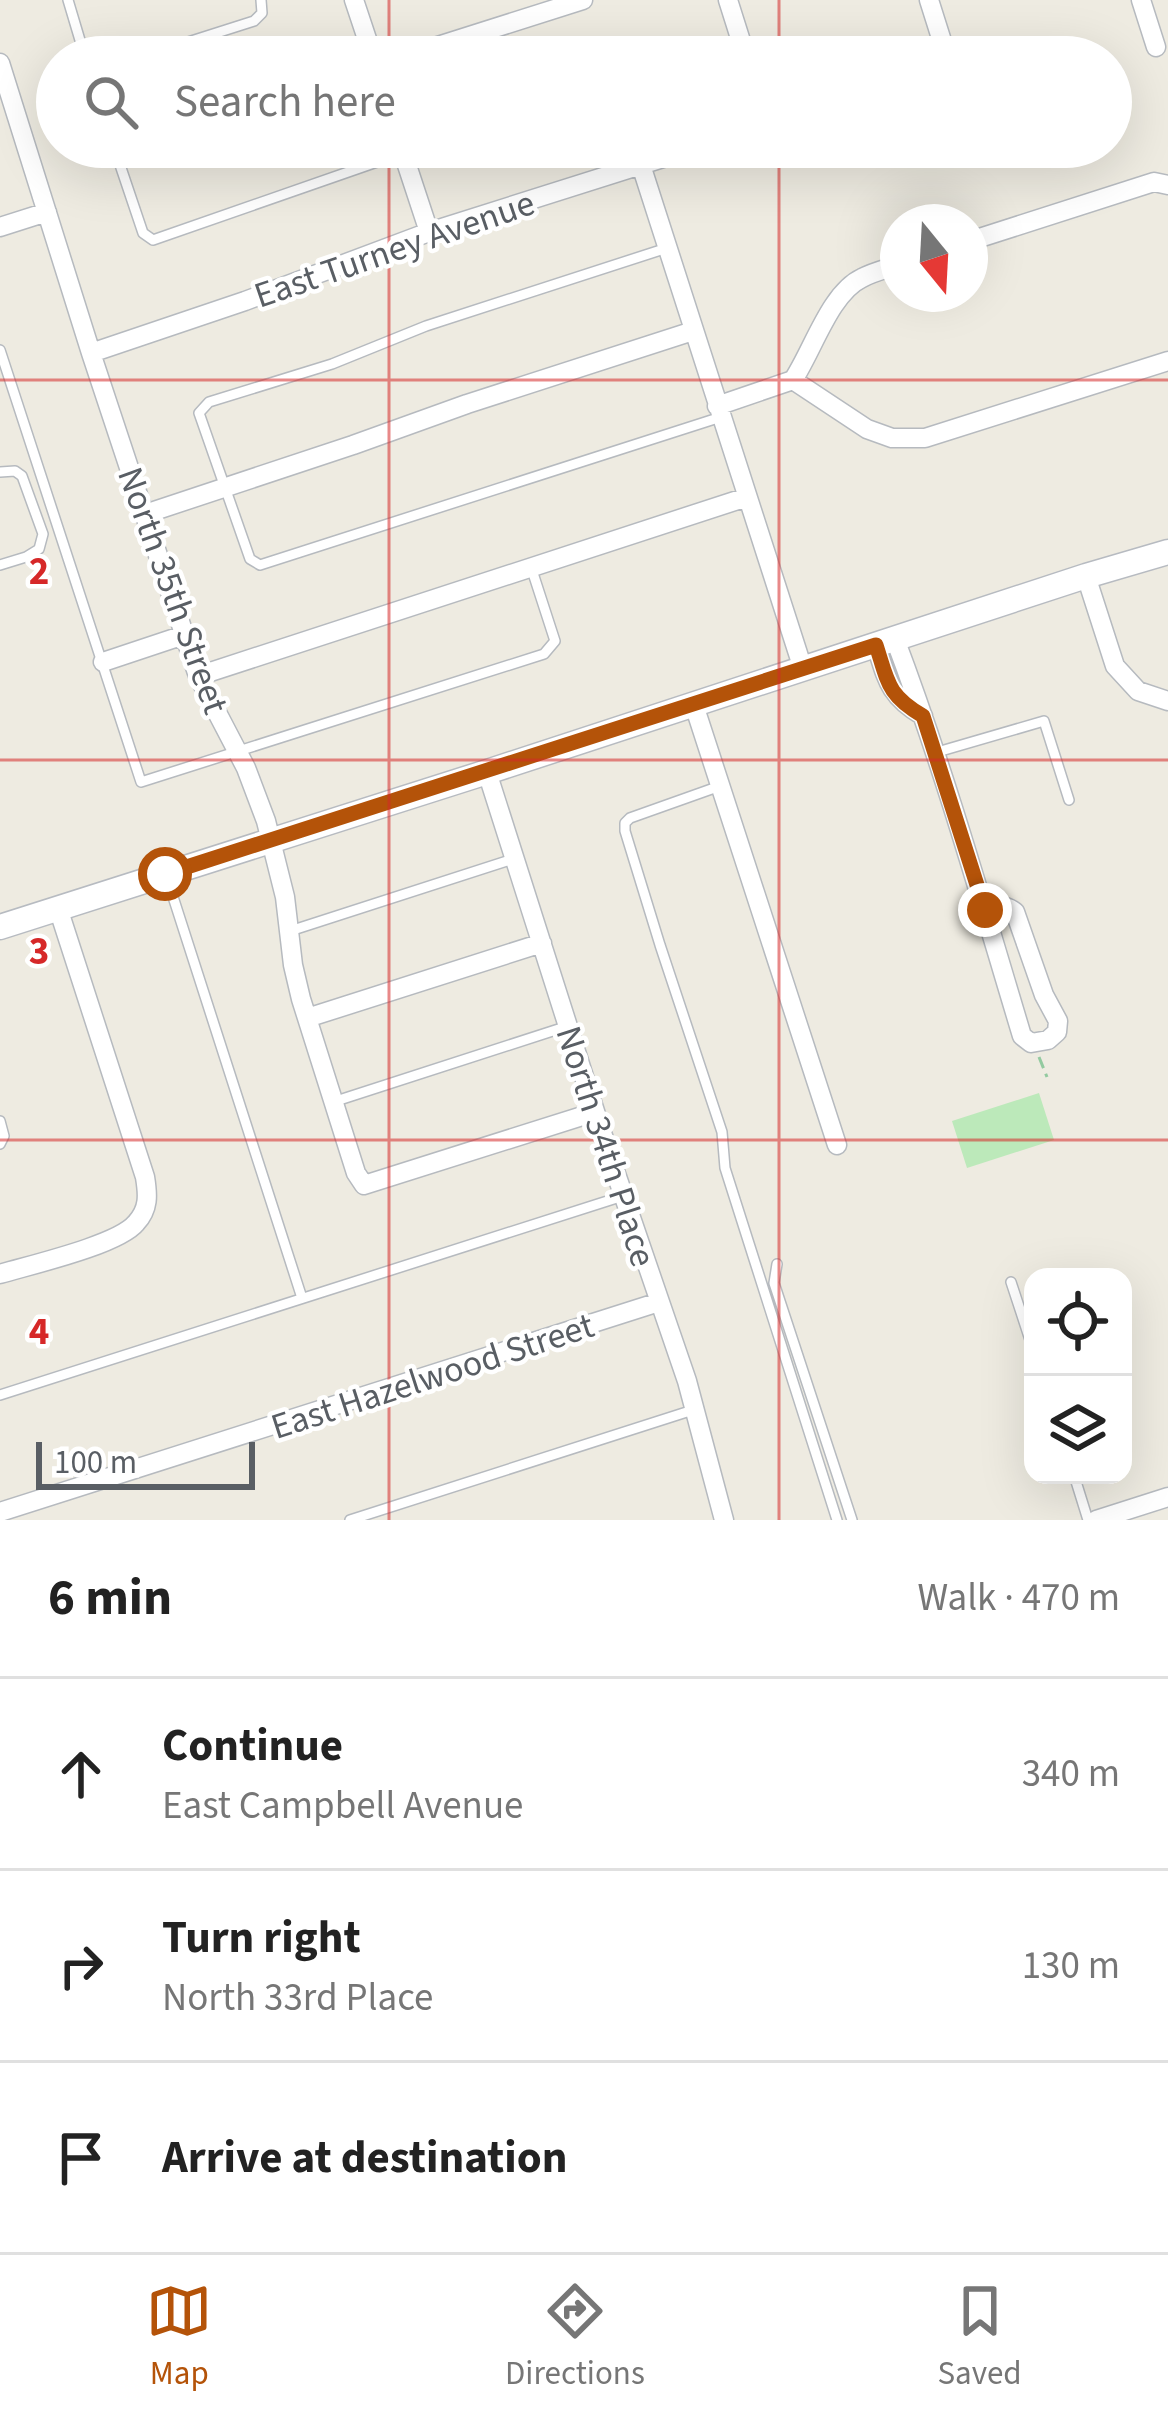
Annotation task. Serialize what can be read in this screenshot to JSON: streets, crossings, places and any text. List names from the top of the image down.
{
  "streets": {
    "street": [
      "East Turney Avenue",
      "North 35th Street",
      "North 34th Place",
      "East Hazelwood Street"
    ]
  },
  "crossings": [
    ["East Turney Avenue", "North 35th Street"],
    ["North 35th Street", "North 34th Place"],
    ["North 34th Place", "East Hazelwood Street"]
  ],
  "scale_bar": "100 m",
  "north": "bottom",
  "page": {
    "search": "Search here",
    "scale": "100 m",
    "heading": ["6 min", "Walk · 470 m"],
    "list": [
      ["Continue", "East Campbell Avenue", "340 m"],
      ["Turn right", "North 33rd Place", "130 m"],
      "Arrive at destination"
    ],
    "nav": ["Map", "Directions", "Saved"]
  },
  "grid": {
    "rows": ["2", "3", "4"]
  }
}
